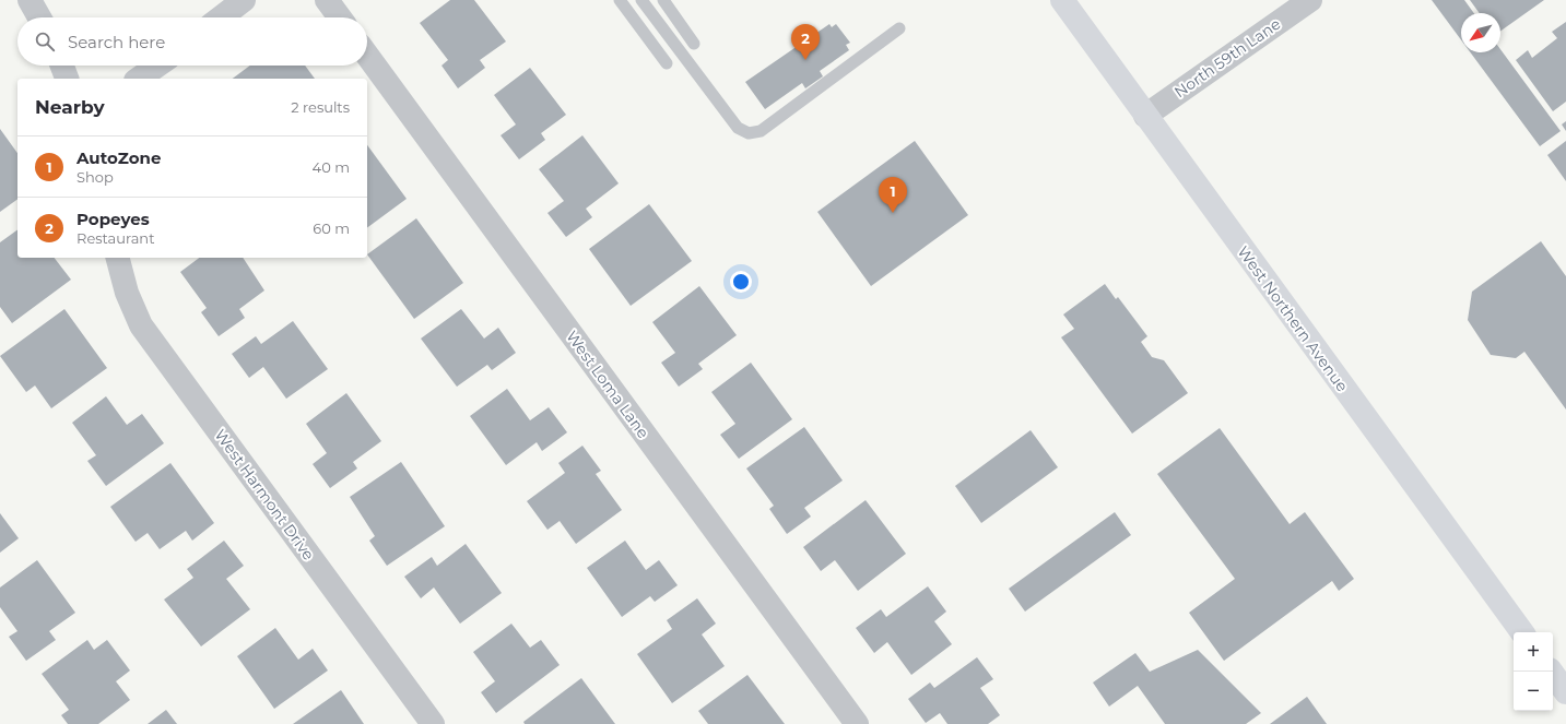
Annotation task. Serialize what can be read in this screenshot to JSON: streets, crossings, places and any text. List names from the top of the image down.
{
  "streets": {
    "main road": ["West Northern Avenue"],
    "street": ["North 59th Lane", "West Loma Lane", "West Harmont Drive"]
  },
  "crossings": [
    ["North 59th Lane", "West Northern Avenue"]
  ],
  "north": "bottom left",
  "page": {
    "search": "Search here",
    "pins": ["2", "1"],
    "heading": ["Nearby", "2 results"],
    "list": [
      {
        "mark": "1",
        "name": "AutoZone",
        "note": "Shop",
        "value": "40 m"
      },
      {
        "mark": "2",
        "name": "Popeyes",
        "note": "Restaurant",
        "value": "60 m"
      }
    ],
    "map_buttons": ["+", "−"]
  }
}
